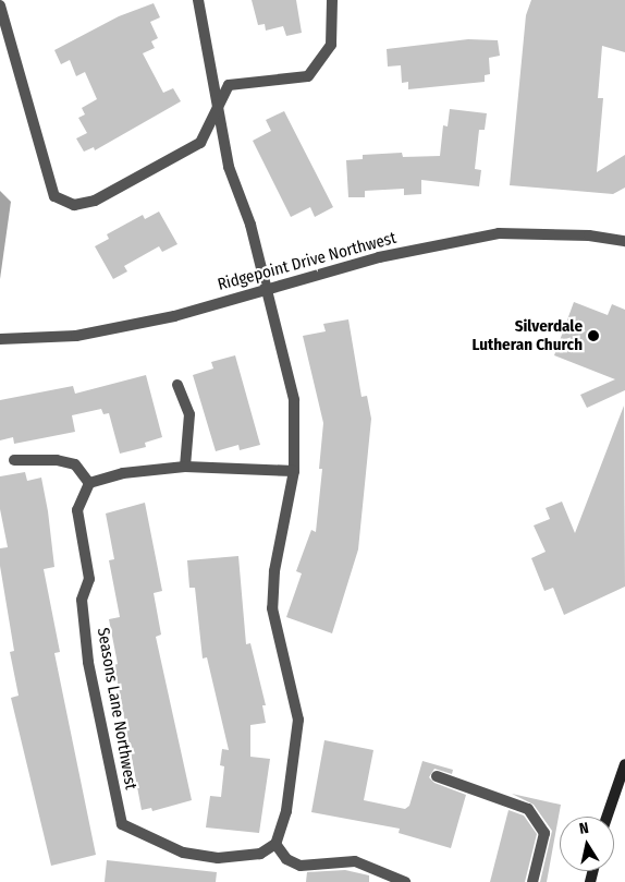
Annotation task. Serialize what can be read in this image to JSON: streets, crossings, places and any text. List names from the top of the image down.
{
  "streets": {
    "street": ["Ridgepoint Drive Northwest", "Seasons Lane Northwest"]
  },
  "places": ["Silverdale Lutheran Church"],
  "north": "top"
}
